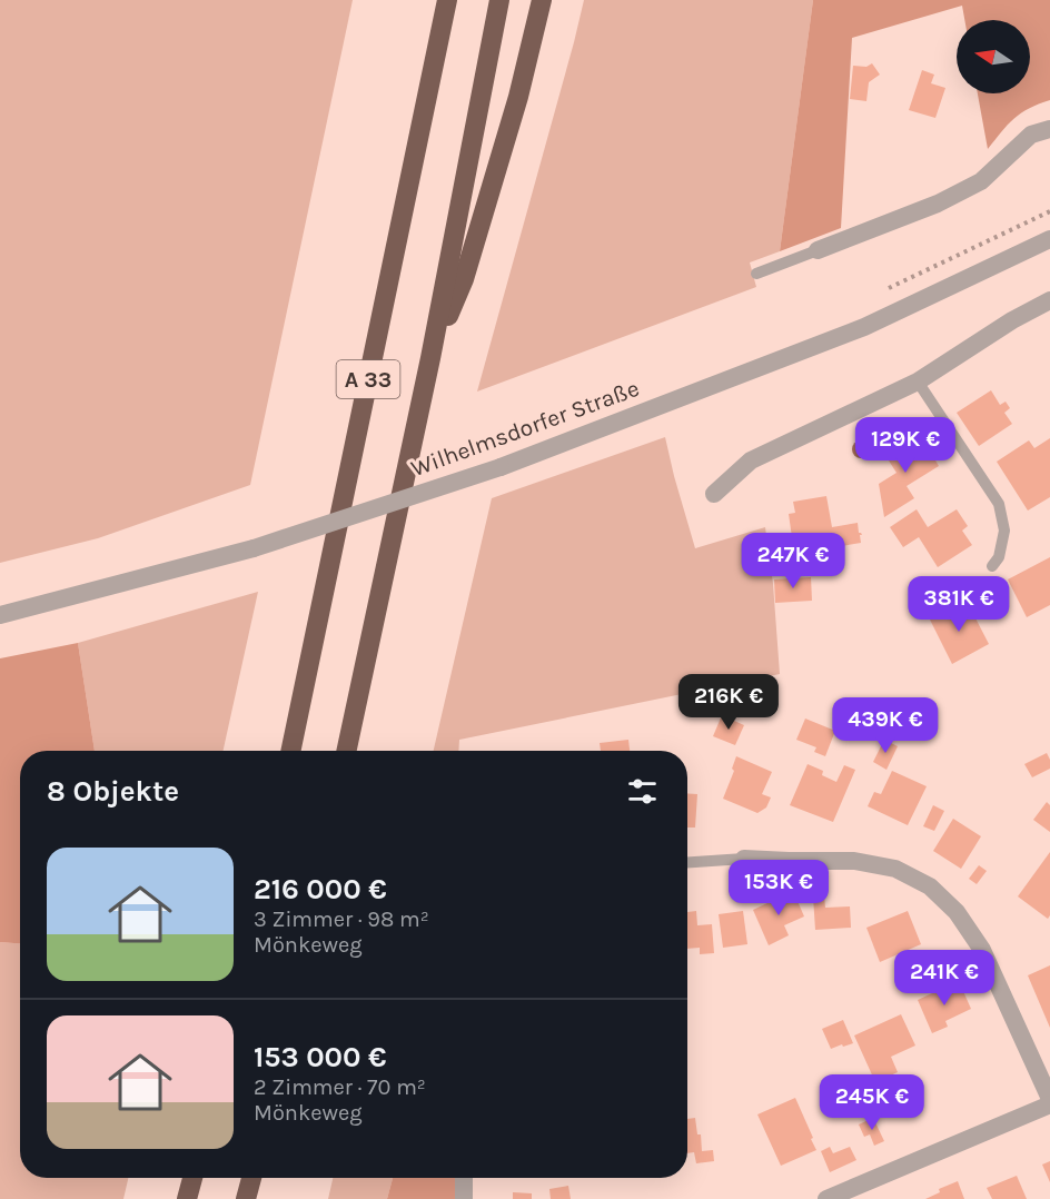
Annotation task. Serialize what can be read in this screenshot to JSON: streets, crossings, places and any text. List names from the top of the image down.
{
  "streets": {
    "highway": ["A 33"],
    "street": ["Wilhelmsdorfer Straße"]
  },
  "north": "left",
  "page": {
    "price": [
      "129K €",
      "247K €",
      "381K €",
      "216K €",
      "439K €",
      "153K €",
      "241K €",
      "245K €"
    ],
    "heading": "8 Objekte",
    "list": [
      {
        "name": "216 000 €",
        "note": "3 Zimmer · 98 m² · Mönkeweg"
      },
      {
        "name": "153 000 €",
        "note": "2 Zimmer · 70 m² · Mönkeweg"
      }
    ]
  }
}
